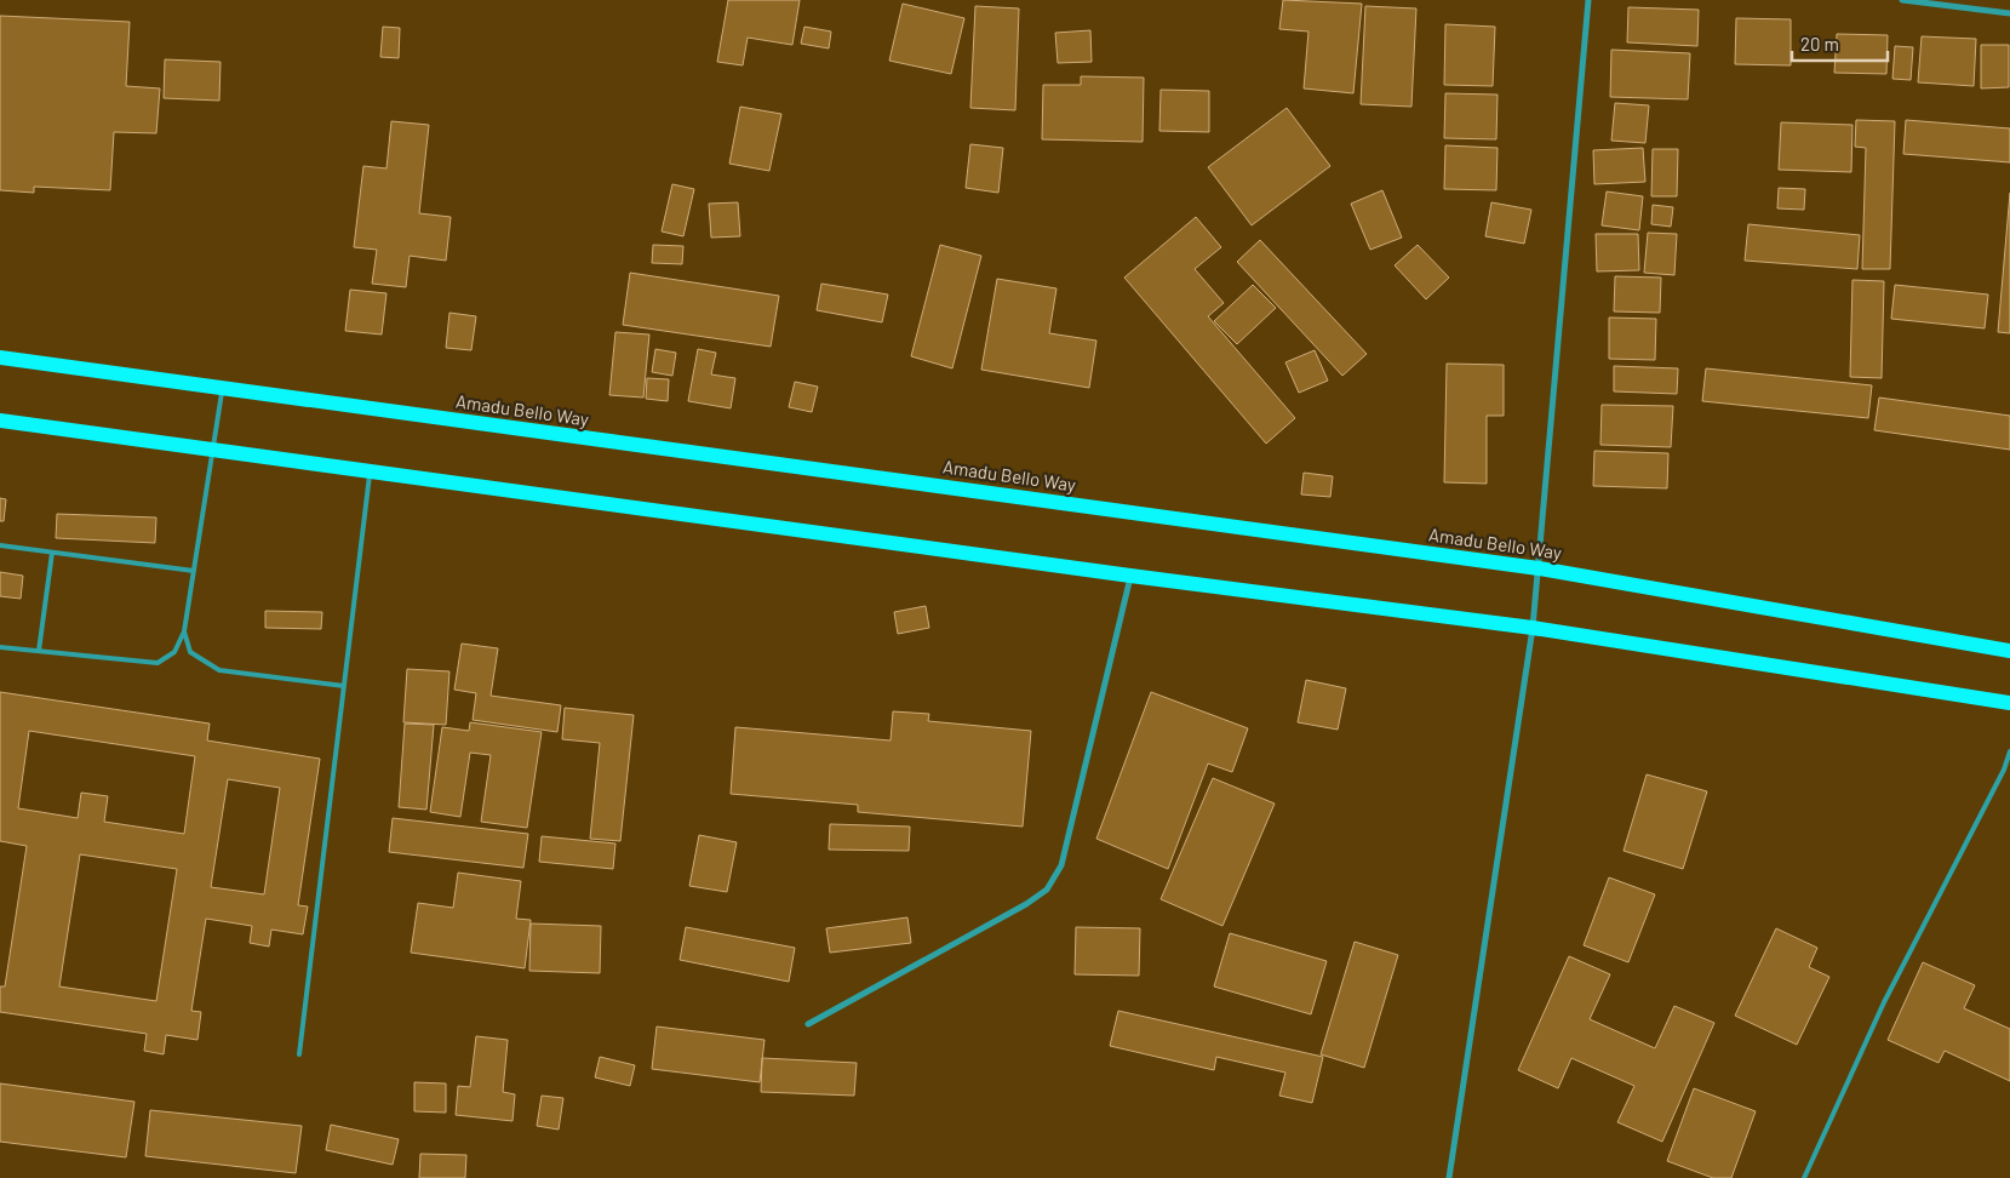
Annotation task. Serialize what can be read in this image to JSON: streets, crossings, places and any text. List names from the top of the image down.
{
  "streets": {
    "main road": ["Amadu Bello Way"]
  },
  "scale_bar": "20 m"
}
